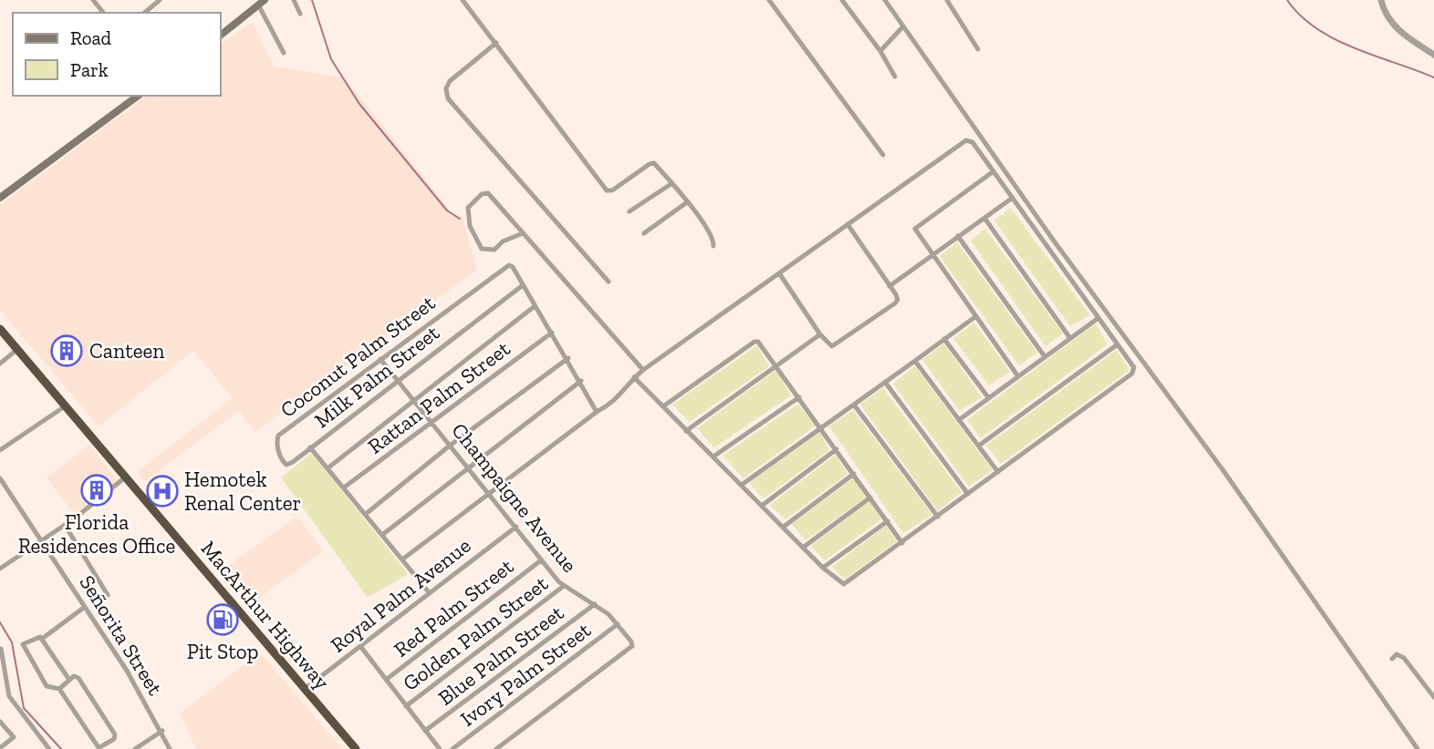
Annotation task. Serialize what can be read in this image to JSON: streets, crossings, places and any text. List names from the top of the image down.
{
  "streets": {
    "highway": ["MacArthur Highway"],
    "street": [
      "Coconut Palm Street",
      "Milk Palm Street",
      "Rattan Palm Street",
      "Champaigne Avenue",
      "Royal Palm Avenue",
      "Red Palm Street",
      "Golden Palm Street",
      "Señorita Street",
      "Blue Palm Street",
      "Ivory Palm Street"
    ]
  },
  "crossings": [
    ["Coconut Palm Street", "Milk Palm Street"],
    ["Coconut Palm Street", "Champaigne Avenue"],
    ["Milk Palm Street", "Champaigne Avenue"],
    ["Rattan Palm Street", "Champaigne Avenue"],
    ["Champaigne Avenue", "Royal Palm Avenue"],
    ["Champaigne Avenue", "Red Palm Street"],
    ["Champaigne Avenue", "Golden Palm Street"],
    ["Champaigne Avenue", "Blue Palm Street"],
    ["Champaigne Avenue", "Ivory Palm Street"],
    ["Royal Palm Avenue", "MacArthur Highway"]
  ],
  "places": {
    "building": ["Canteen", "Florida Residences Office"],
    "hospital": ["Hemotek Renal Center"],
    "fuel station": ["Pit Stop"]
  },
  "legend": ["Road", "Park"]
}
